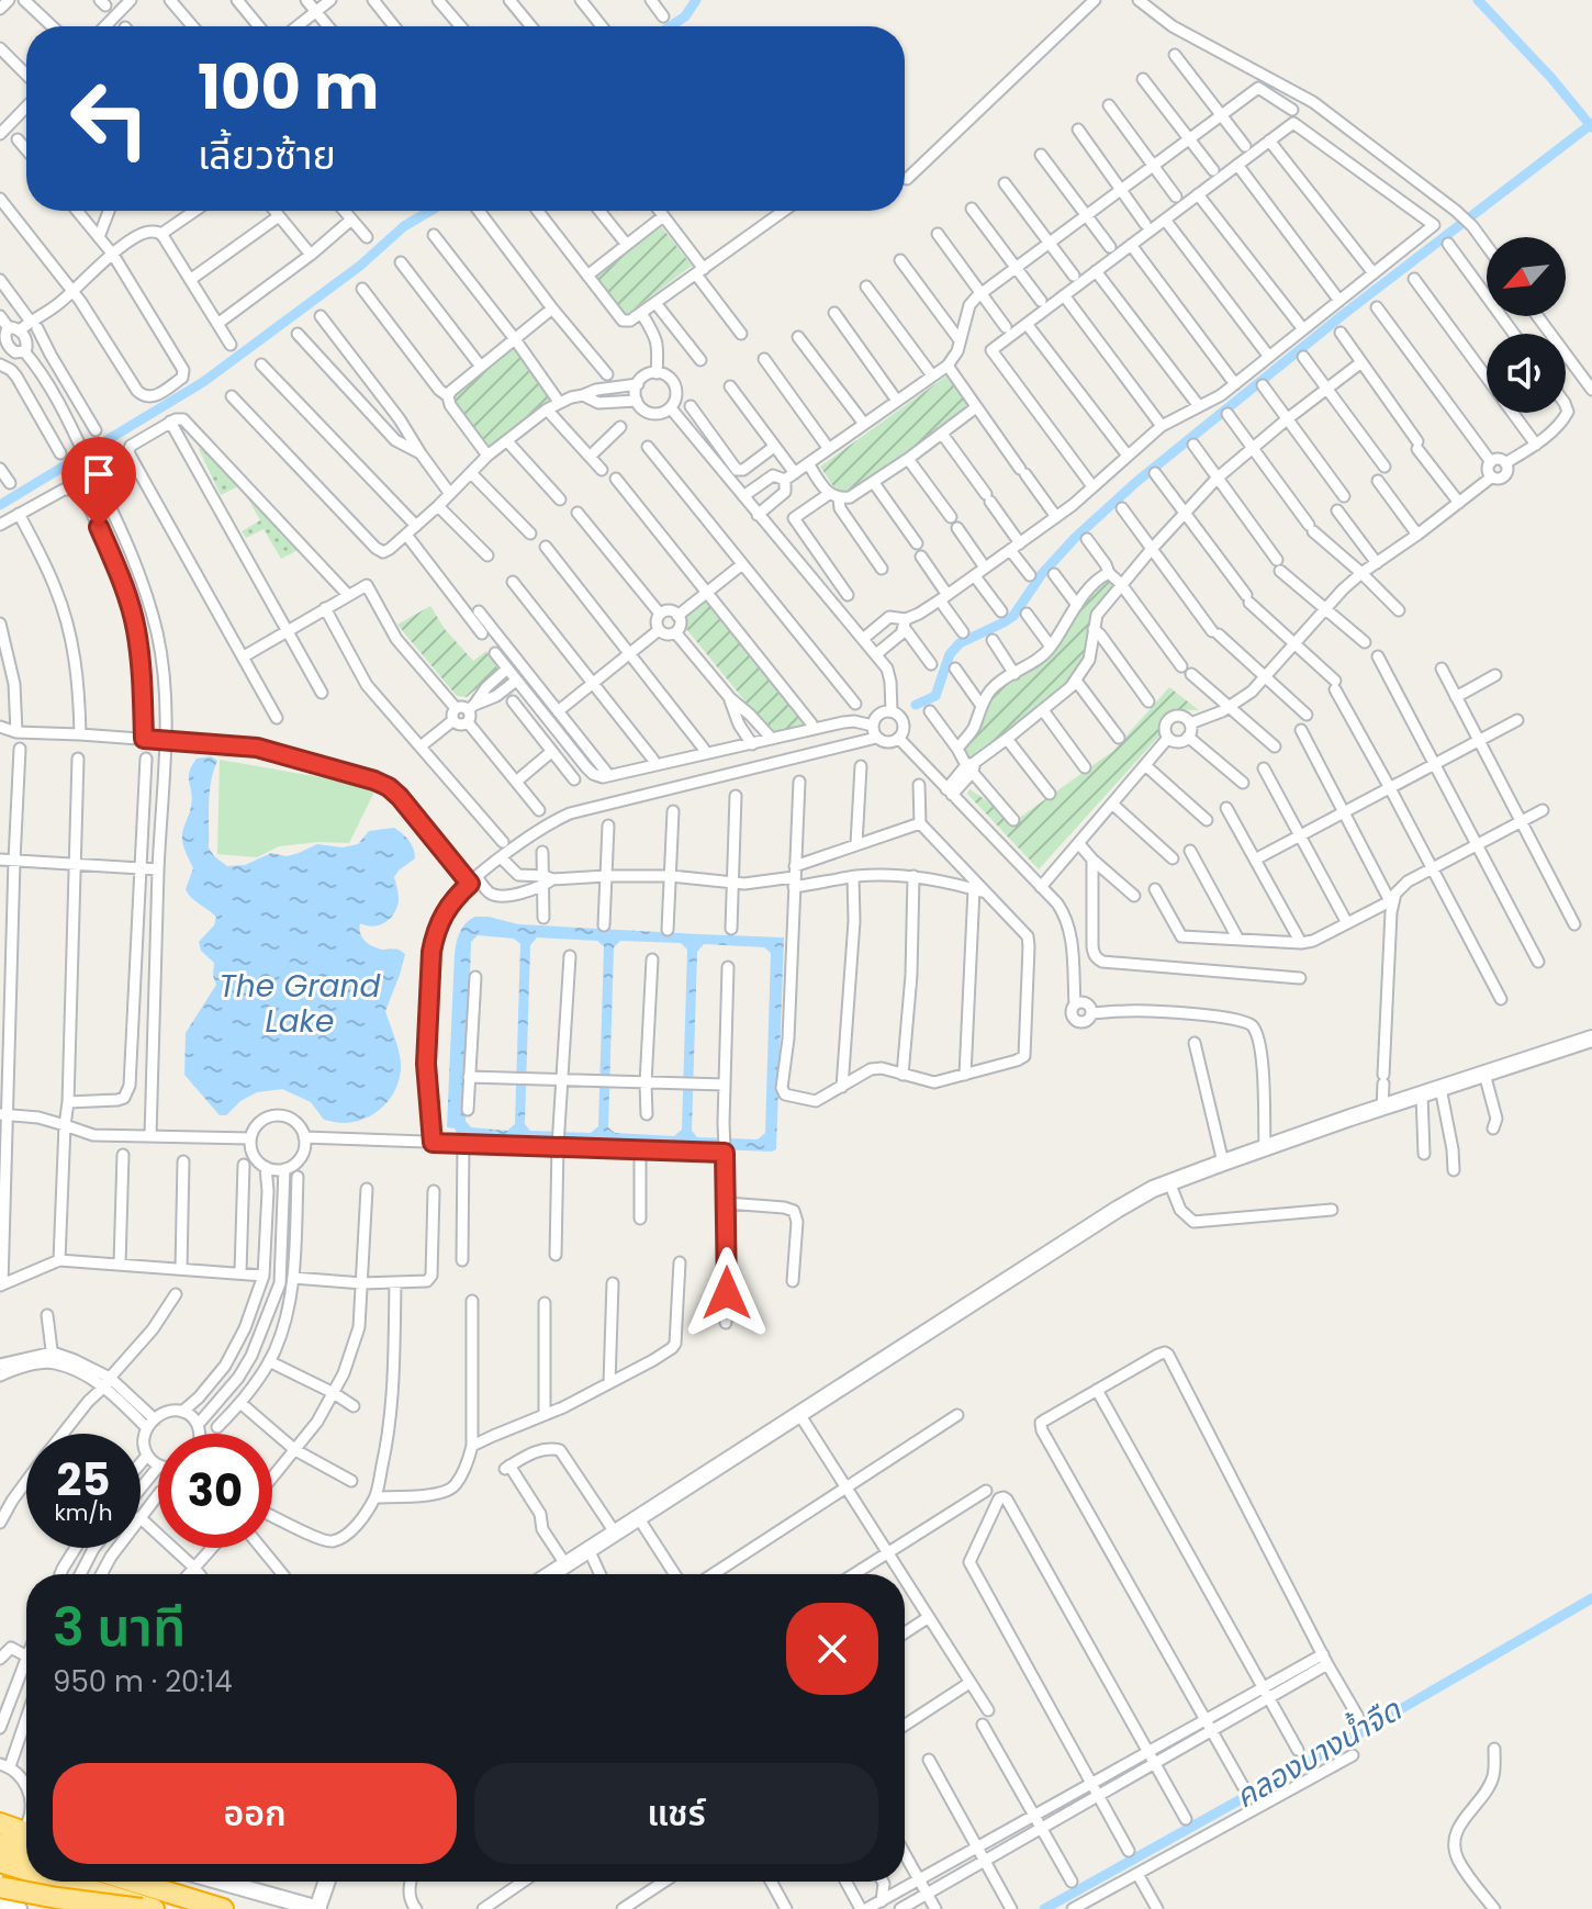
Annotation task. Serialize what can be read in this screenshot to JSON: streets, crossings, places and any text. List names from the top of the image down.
{
  "water": ["The Grand Lake", "คลองบางน้ำจืด"],
  "north": "bottom left",
  "page": {
    "turn": ["100 m", "เลี้ยวซ้าย"],
    "speed": "25 km/h",
    "limit": "30",
    "heading": ["3 นาที", "950 m · 20:14"],
    "buttons": ["ออก", "แชร์"]
  }
}
